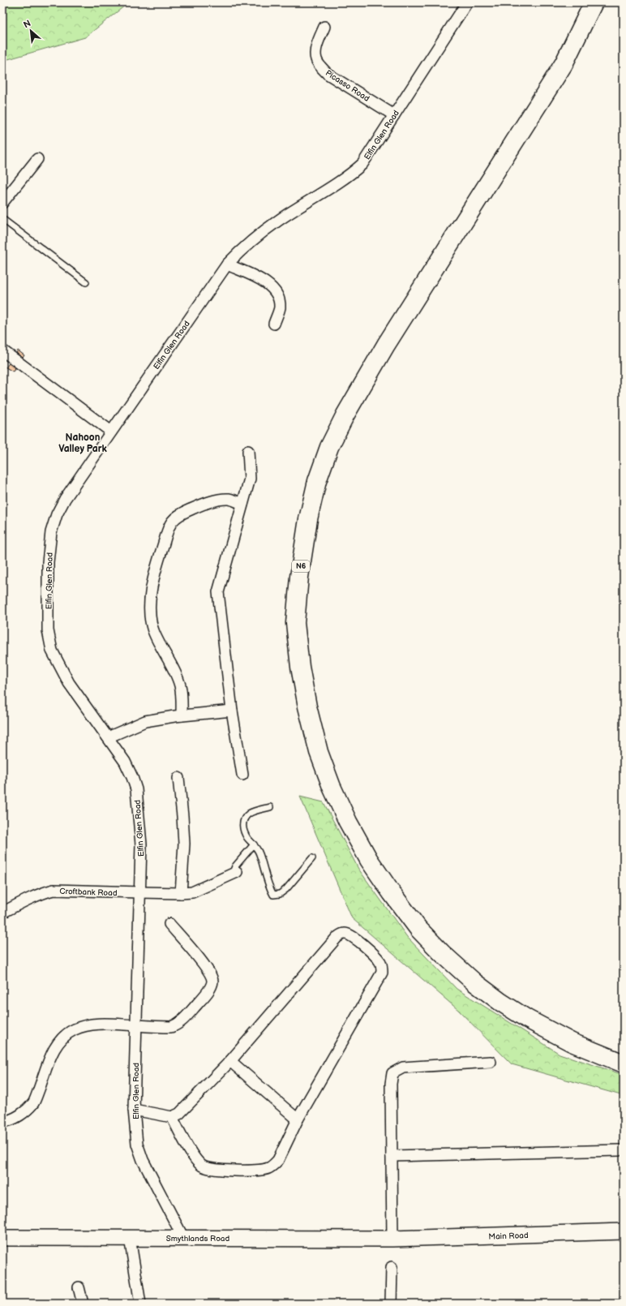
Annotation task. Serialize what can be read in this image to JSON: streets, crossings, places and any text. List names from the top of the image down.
{
  "streets": {
    "highway": ["N6"],
    "main road": ["Main Road", "Smythlands Road"],
    "street": ["Picasso Road", "Elfin Glen Road", "Croftbank Road"]
  },
  "crossings": [
    ["Picasso Road", "Elfin Glen Road"],
    ["Elfin Glen Road", "Croftbank Road"],
    ["Elfin Glen Road", "Smythlands Road"],
    ["Main Road", "Smythlands Road"]
  ],
  "districts": ["Nahoon Valley Park"],
  "north": "top left"
}
